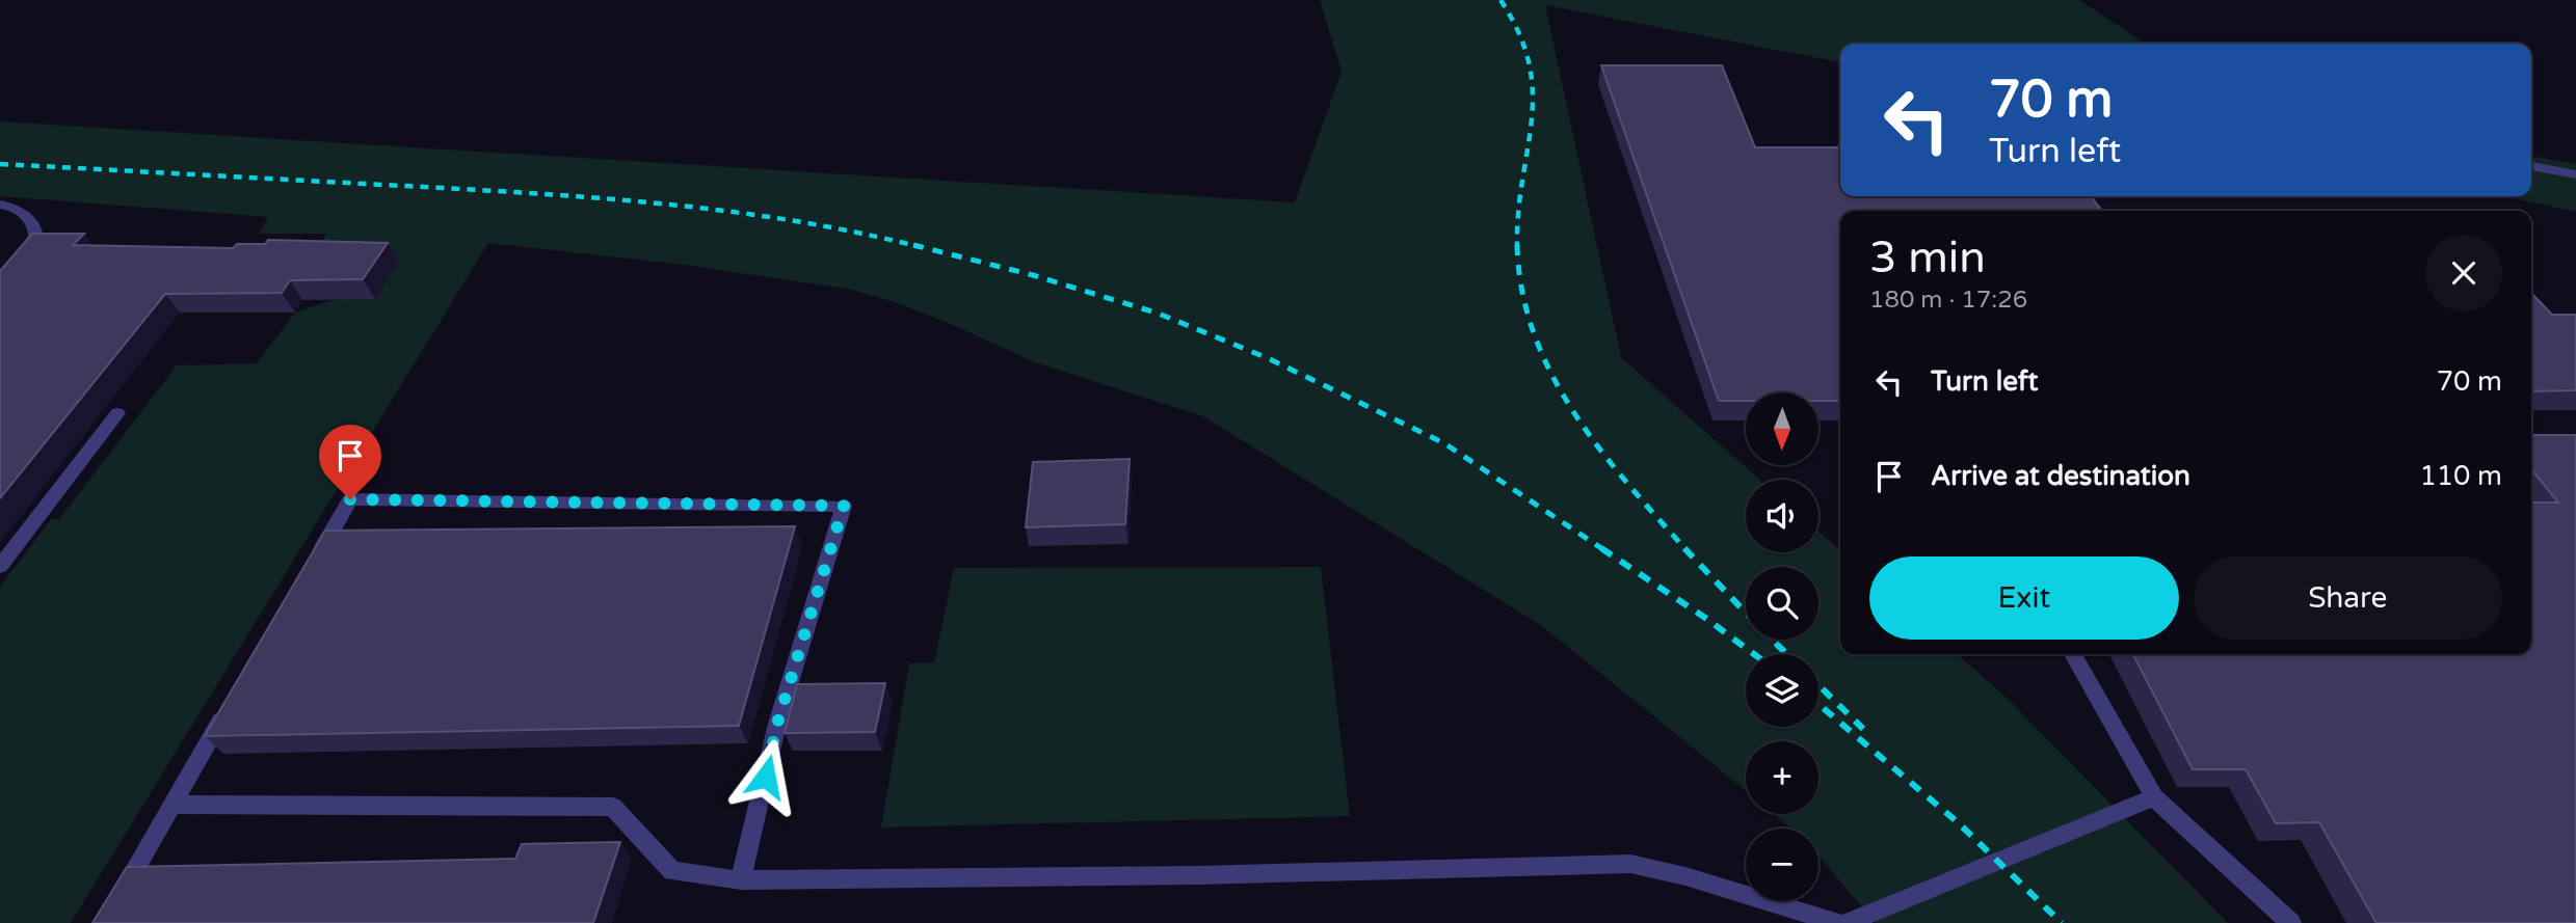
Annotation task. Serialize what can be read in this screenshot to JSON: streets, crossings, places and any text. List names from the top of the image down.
{
  "north": "bottom",
  "page": {
    "turn": ["70 m", "Turn left"],
    "heading": ["3 min", "180 m · 17:26"],
    "list": [
      {
        "name": "Turn left",
        "value": "70 m"
      },
      {
        "name": "Arrive at destination",
        "value": "110 m"
      }
    ],
    "map_buttons": ["+", "−"],
    "buttons": ["Exit", "Share"]
  }
}
